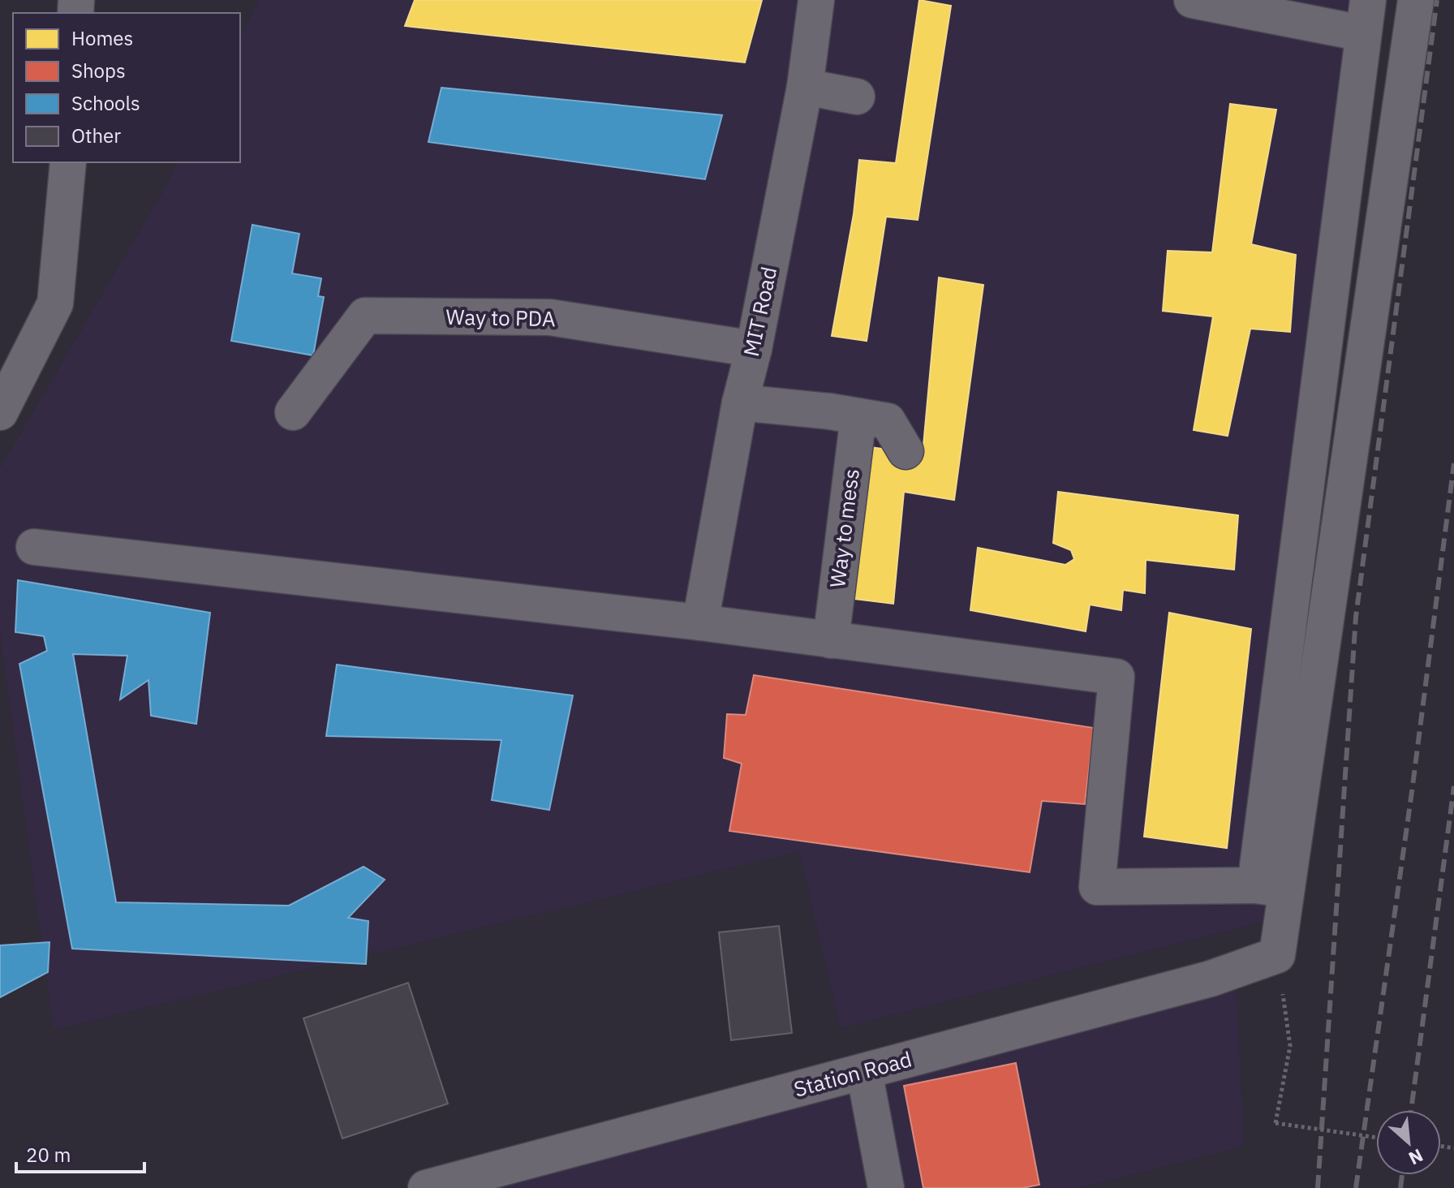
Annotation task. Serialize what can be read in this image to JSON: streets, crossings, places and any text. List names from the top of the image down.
{
  "streets": {
    "street": [
      "MIT Road",
      "Way to PDA",
      "Way to mess",
      "Station Road"
    ]
  },
  "crossings": [
    ["MIT Road", "Way to PDA"]
  ],
  "legend": [
    "Homes",
    "Shops",
    "Schools",
    "Other"
  ],
  "scale_bar": "20 m",
  "north": "bottom right"
}
